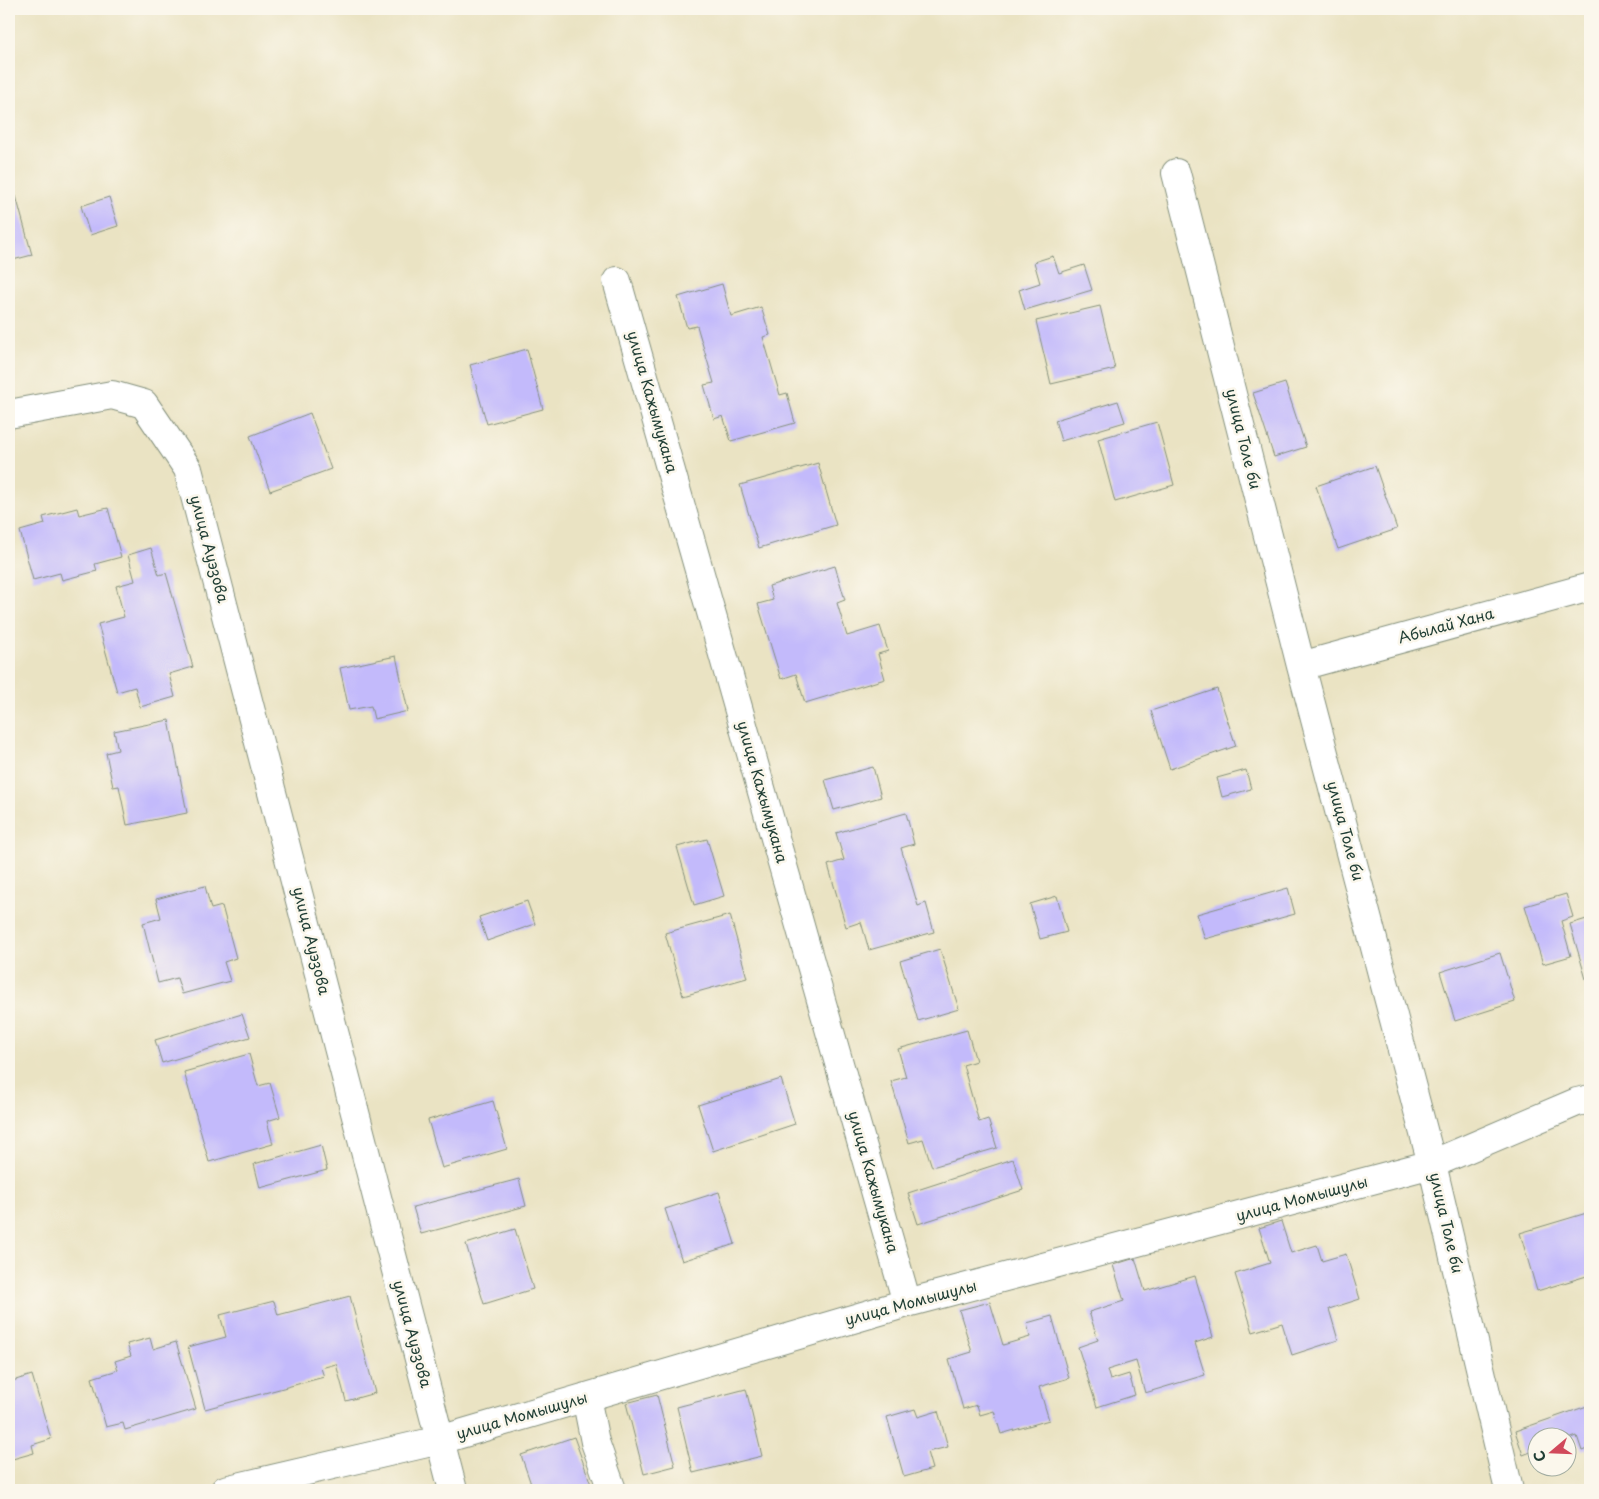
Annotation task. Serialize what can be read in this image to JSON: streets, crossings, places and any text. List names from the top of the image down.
{
  "streets": {
    "street": [
      "улица Кажымукана",
      "улица Толе би",
      "улица Ауэзова",
      "Абылай Хана",
      "улица Момышулы"
    ]
  },
  "crossings": [
    ["улица Кажымукана", "улица Момышулы"],
    ["улица Толе би", "Абылай Хана"],
    ["улица Толе би", "улица Момышулы"],
    ["улица Ауэзова", "улица Момышулы"]
  ],
  "north": "left"
}
